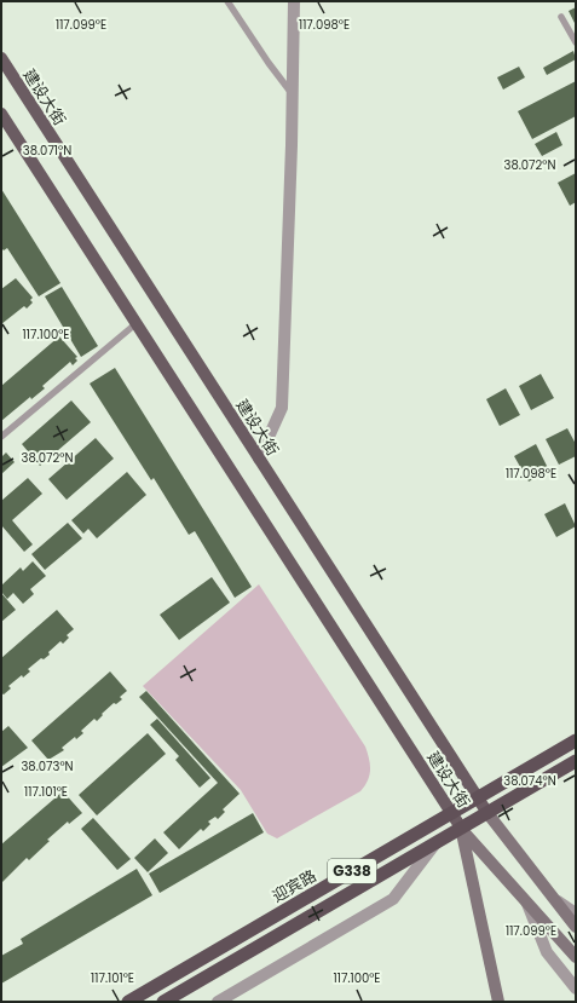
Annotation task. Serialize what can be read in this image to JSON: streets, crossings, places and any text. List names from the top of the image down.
{
  "streets": {
    "highway": ["G338", "迎宾路"],
    "main road": ["建设大街"]
  },
  "crossings": [
    ["建设大街", "G338"],
    ["建设大街", "迎宾路"]
  ],
  "coordinates": [
    "117.099°E",
    "117.098°E",
    "38.071°N",
    "38.072°N",
    "117.100°E",
    "38.073°N",
    "38.074°N",
    "117.101°E"
  ]
}
